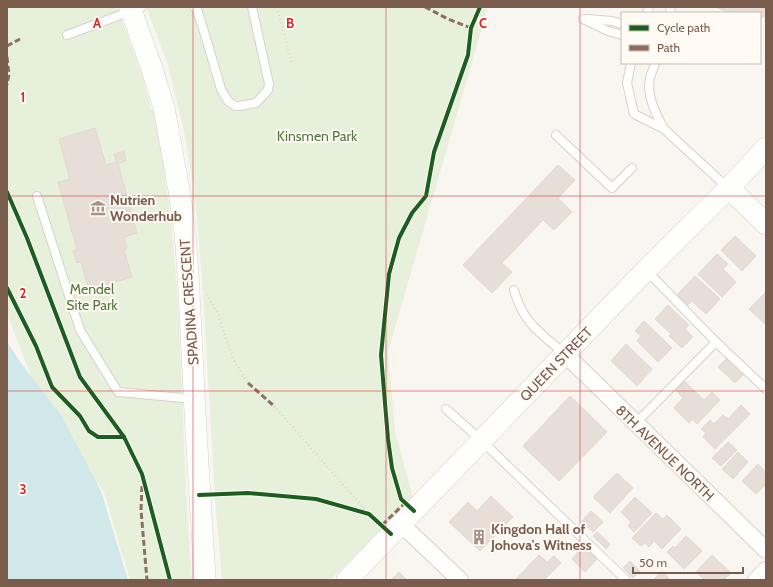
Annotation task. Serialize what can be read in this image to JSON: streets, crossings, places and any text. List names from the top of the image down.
{
  "streets": {
    "street": ["SPADINA CRESCENT", "QUEEN STREET", "8TH AVENUE NORTH"]
  },
  "crossings": [
    ["QUEEN STREET", "8TH AVENUE NORTH"]
  ],
  "parks": ["Kinsmen Park", "Mendel Site Park"],
  "places": {
    "museum": ["Nutrien Wonderhub"],
    "building": ["Kingdon Hall of Johova's Witness"]
  },
  "legend": ["Cycle path", "Path"],
  "scale_bar": "50 m",
  "grid": {
    "columns": ["A", "B", "C"],
    "rows": ["1", "2", "3"]
  }
}
